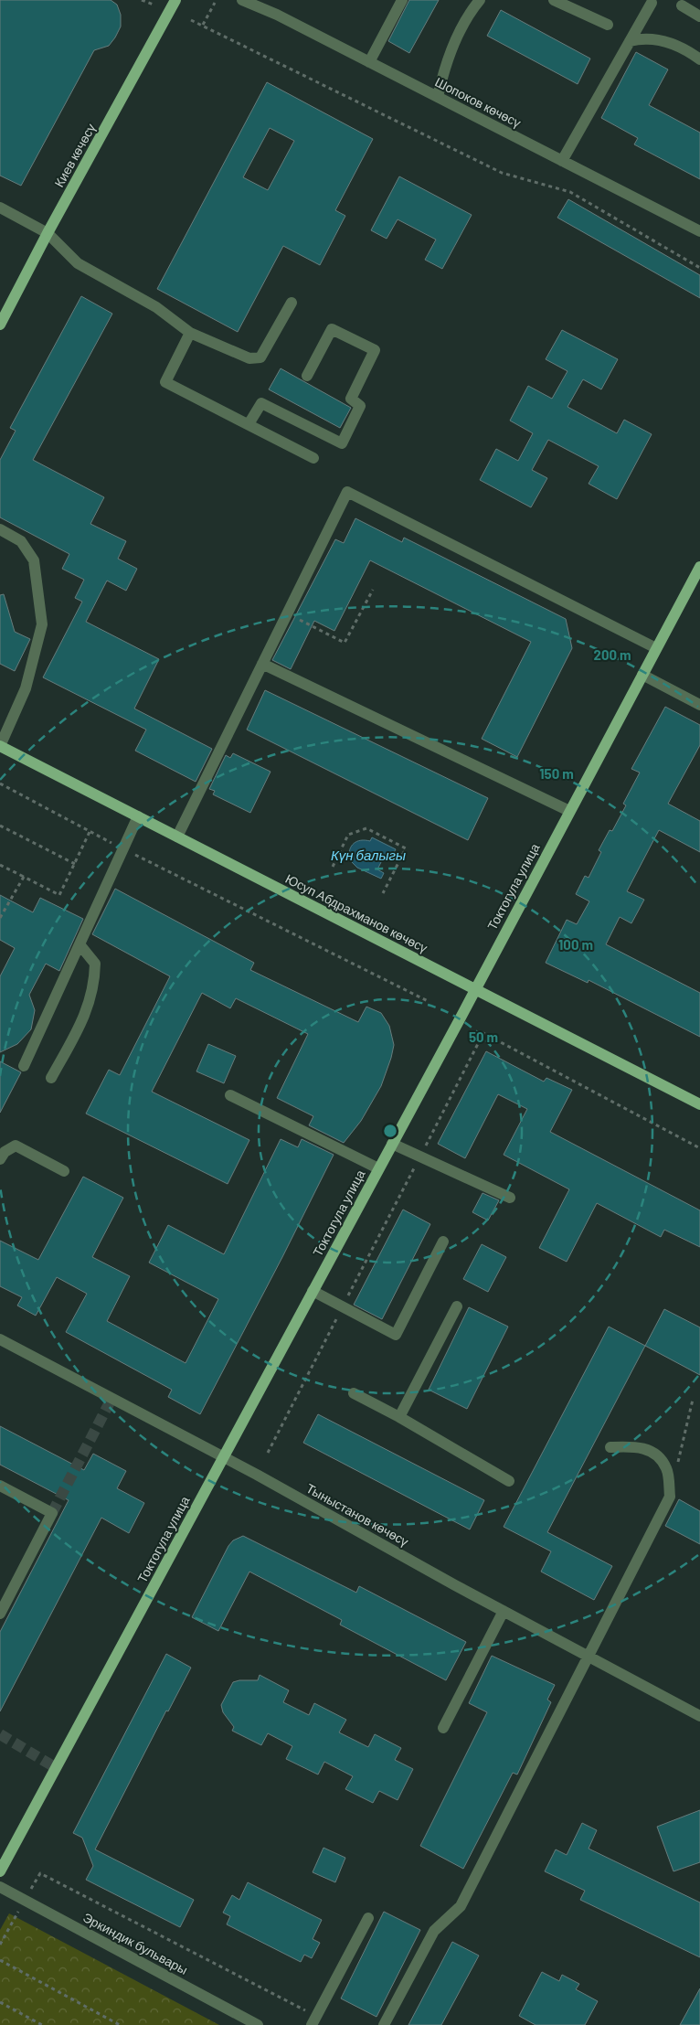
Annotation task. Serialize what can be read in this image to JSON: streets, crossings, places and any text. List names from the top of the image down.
{
  "streets": {
    "main road": ["Киев көчөсү", "Токтогула улица", "Юсуп Абдрахманов көчөсү"],
    "street": ["Шопоков көчөсү", "Тыныстанов көчөсү", "Эркиндик бульвары"]
  },
  "crossings": [
    ["Токтогула улица", "Юсуп Абдрахманов көчөсү"],
    ["Токтогула улица", "Тыныстанов көчөсү"]
  ],
  "water": ["Күн балыгы"],
  "rings": [
    "200 m",
    "150 m",
    "100 m",
    "50 m"
  ]
}
